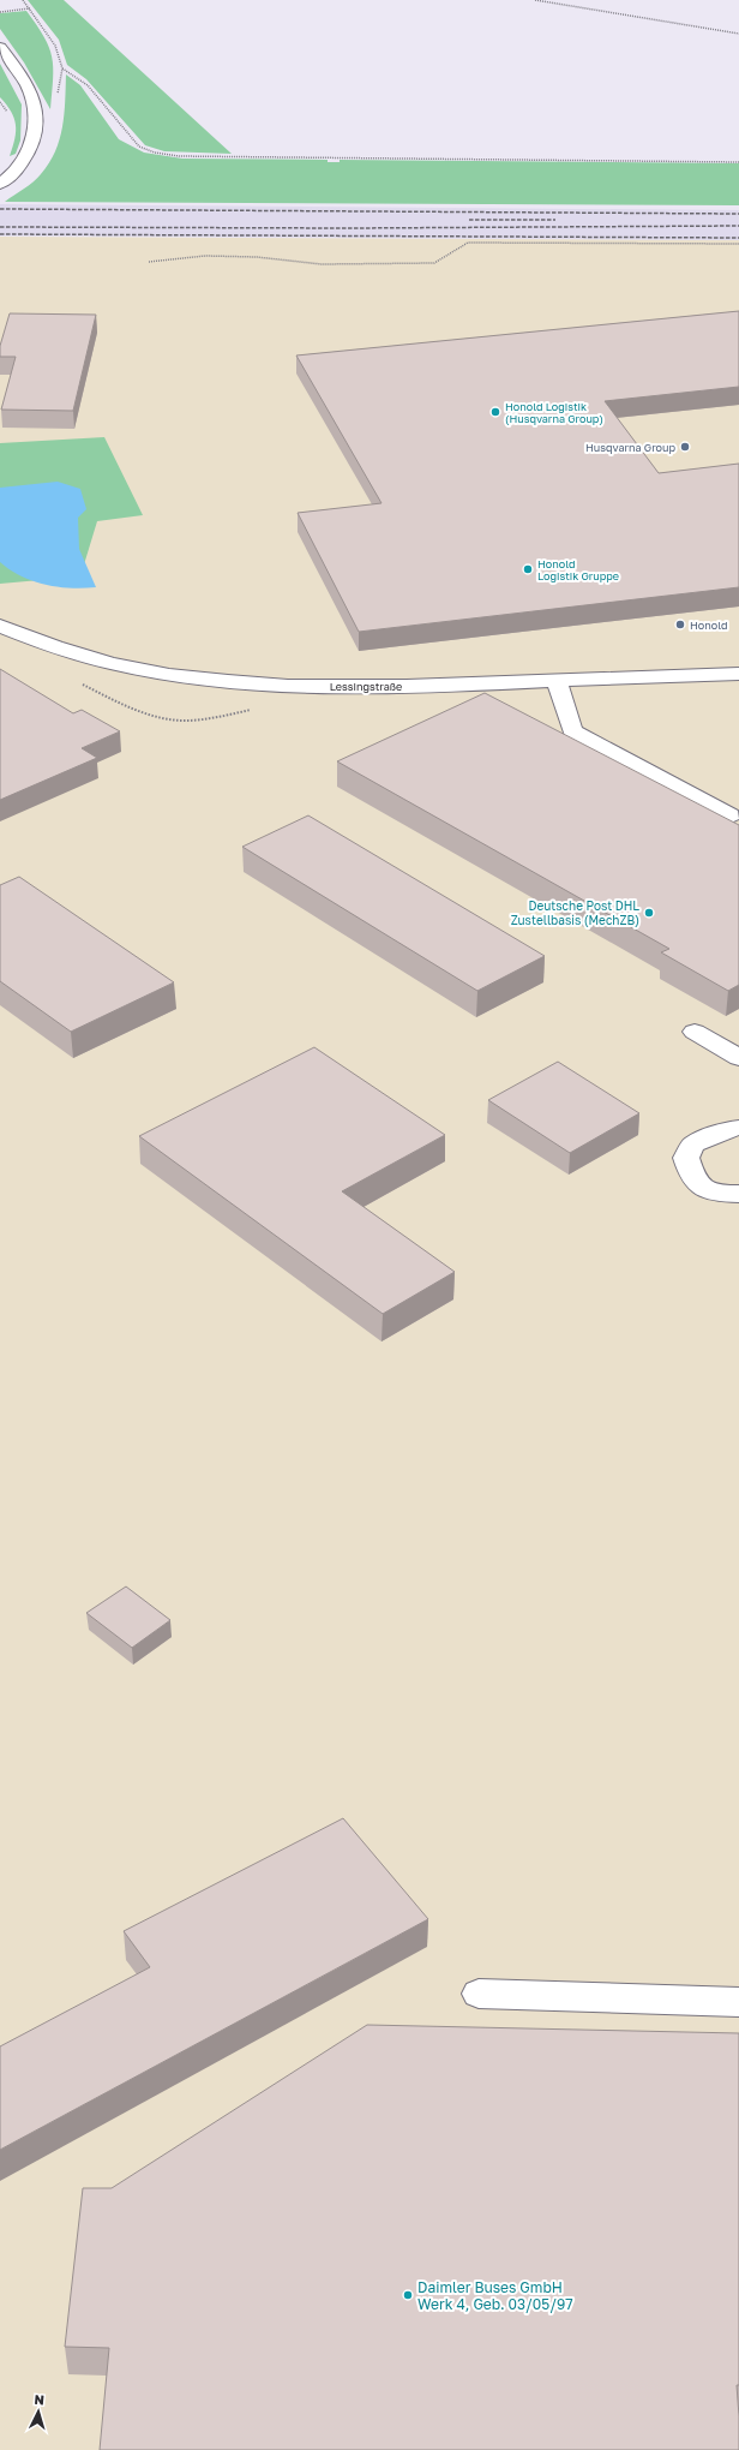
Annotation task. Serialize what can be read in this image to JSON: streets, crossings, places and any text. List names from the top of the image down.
{
  "streets": {
    "street": ["Lessingstraße"]
  },
  "places": [
    "Honold Logistik (Husqvarna Group)",
    "Husqvarna Group",
    "Honold Logistik Gruppe",
    "Honold",
    "Deutsche Post DHL Zustellbasis (MechZB)",
    "Daimler Buses GmbH Werk 4, Geb. 03/05/97"
  ],
  "north": "top"
}
